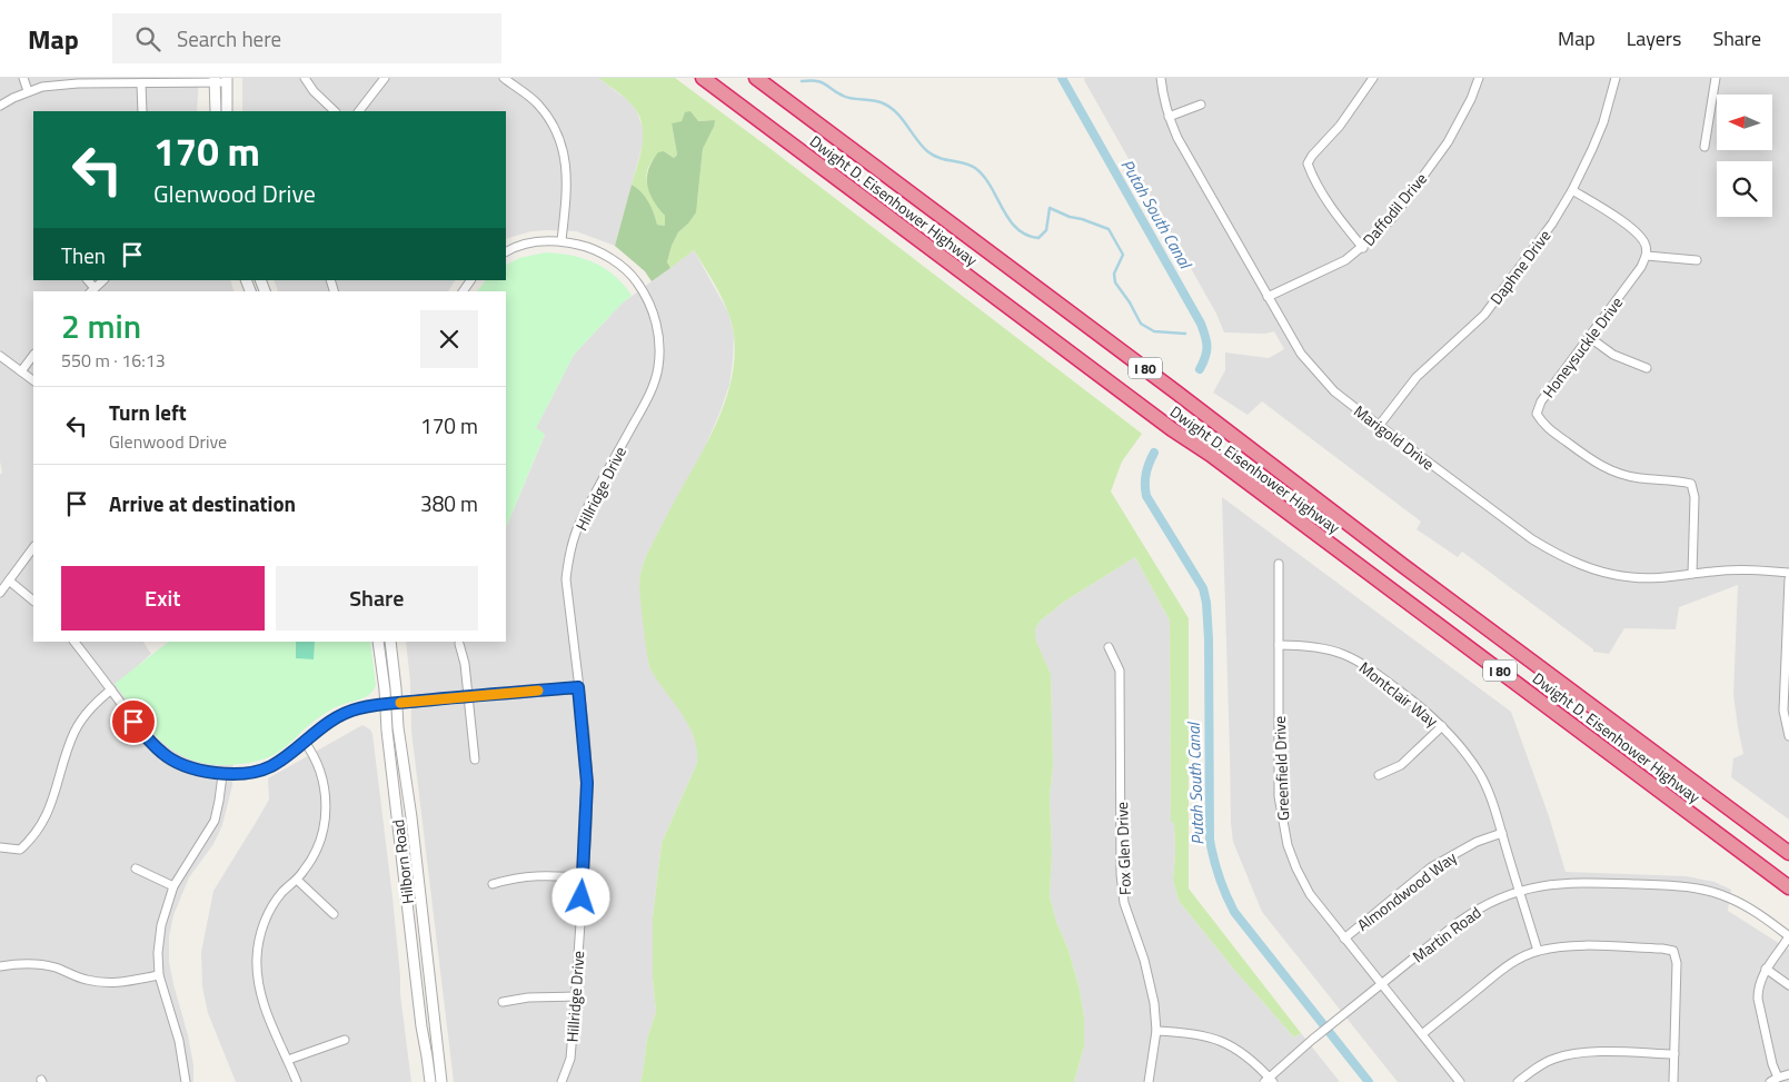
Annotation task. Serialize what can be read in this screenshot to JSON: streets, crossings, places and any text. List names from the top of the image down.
{
  "streets": {
    "highway": ["Dwight D. Eisenhower Highway", "I 80"],
    "street": [
      "Daffodil Drive",
      "Daphne Drive",
      "Honeysuckle Drive",
      "Marigold Drive",
      "Hillridge Drive",
      "Montclair Way",
      "Greenfield Drive",
      "Fox Glen Drive",
      "Hilborn Road",
      "Almondwood Way",
      "Martin Road"
    ]
  },
  "crossings": [
    ["Daffodil Drive", "Marigold Drive"],
    ["Daphne Drive", "Marigold Drive"],
    ["Honeysuckle Drive", "Marigold Drive"],
    ["Montclair Way", "Greenfield Drive"],
    ["Montclair Way", "Almondwood Way"],
    ["Montclair Way", "Martin Road"],
    ["Greenfield Drive", "Almondwood Way"],
    ["Greenfield Drive", "Martin Road"]
  ],
  "water": ["Putah South Canal"],
  "north": "left",
  "page": {
    "header": "Map",
    "search": "Search here",
    "nav": ["Map", "Layers", "Share"],
    "turn": ["170 m", "Glenwood Drive"],
    "then": "Then",
    "heading": ["2 min", "550 m · 16:13"],
    "list": [
      {
        "name": "Turn left",
        "note": "Glenwood Drive",
        "value": "170 m"
      },
      {
        "name": "Arrive at destination",
        "value": "380 m"
      }
    ],
    "buttons": ["Exit", "Share"]
  }
}
